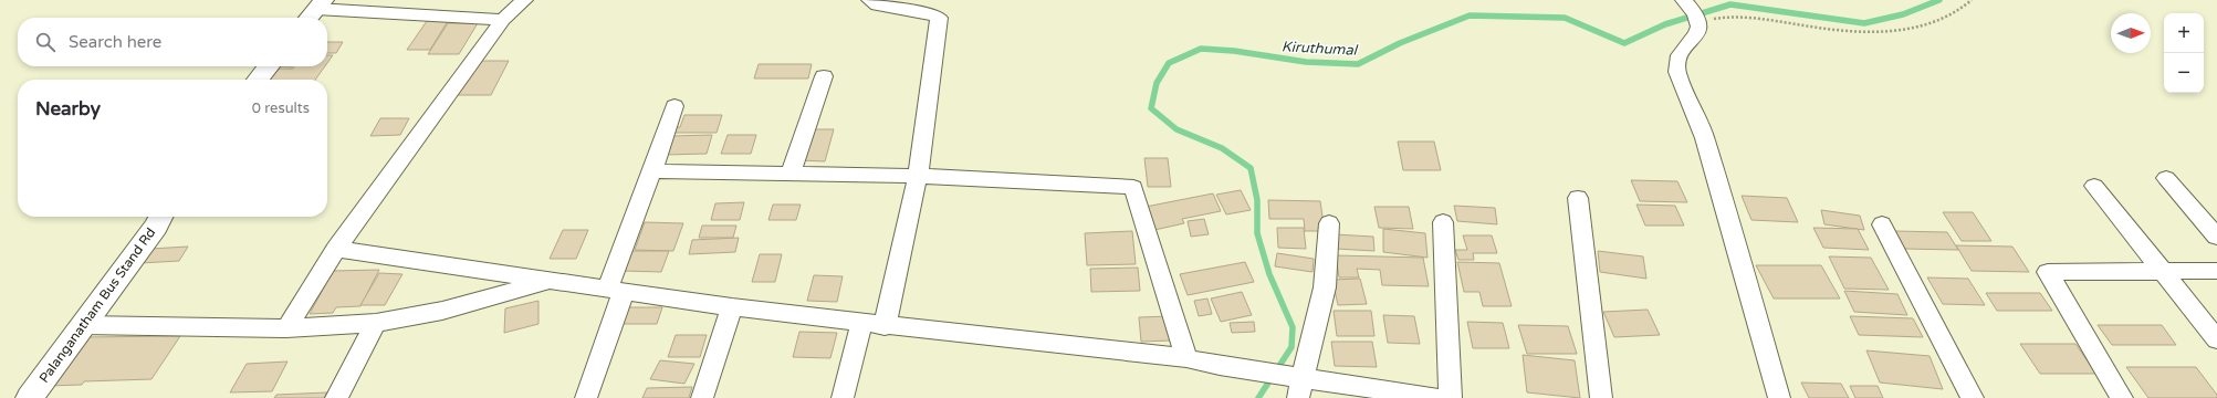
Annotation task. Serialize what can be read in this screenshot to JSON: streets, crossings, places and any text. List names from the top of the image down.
{
  "streets": {
    "street": ["Palanganatham Bus Stand Rd"]
  },
  "water": ["Kiruthumal"],
  "north": "right",
  "page": {
    "map_buttons": ["+", "−"],
    "search": "Search here",
    "heading": ["Nearby", "0 results"]
  }
}
